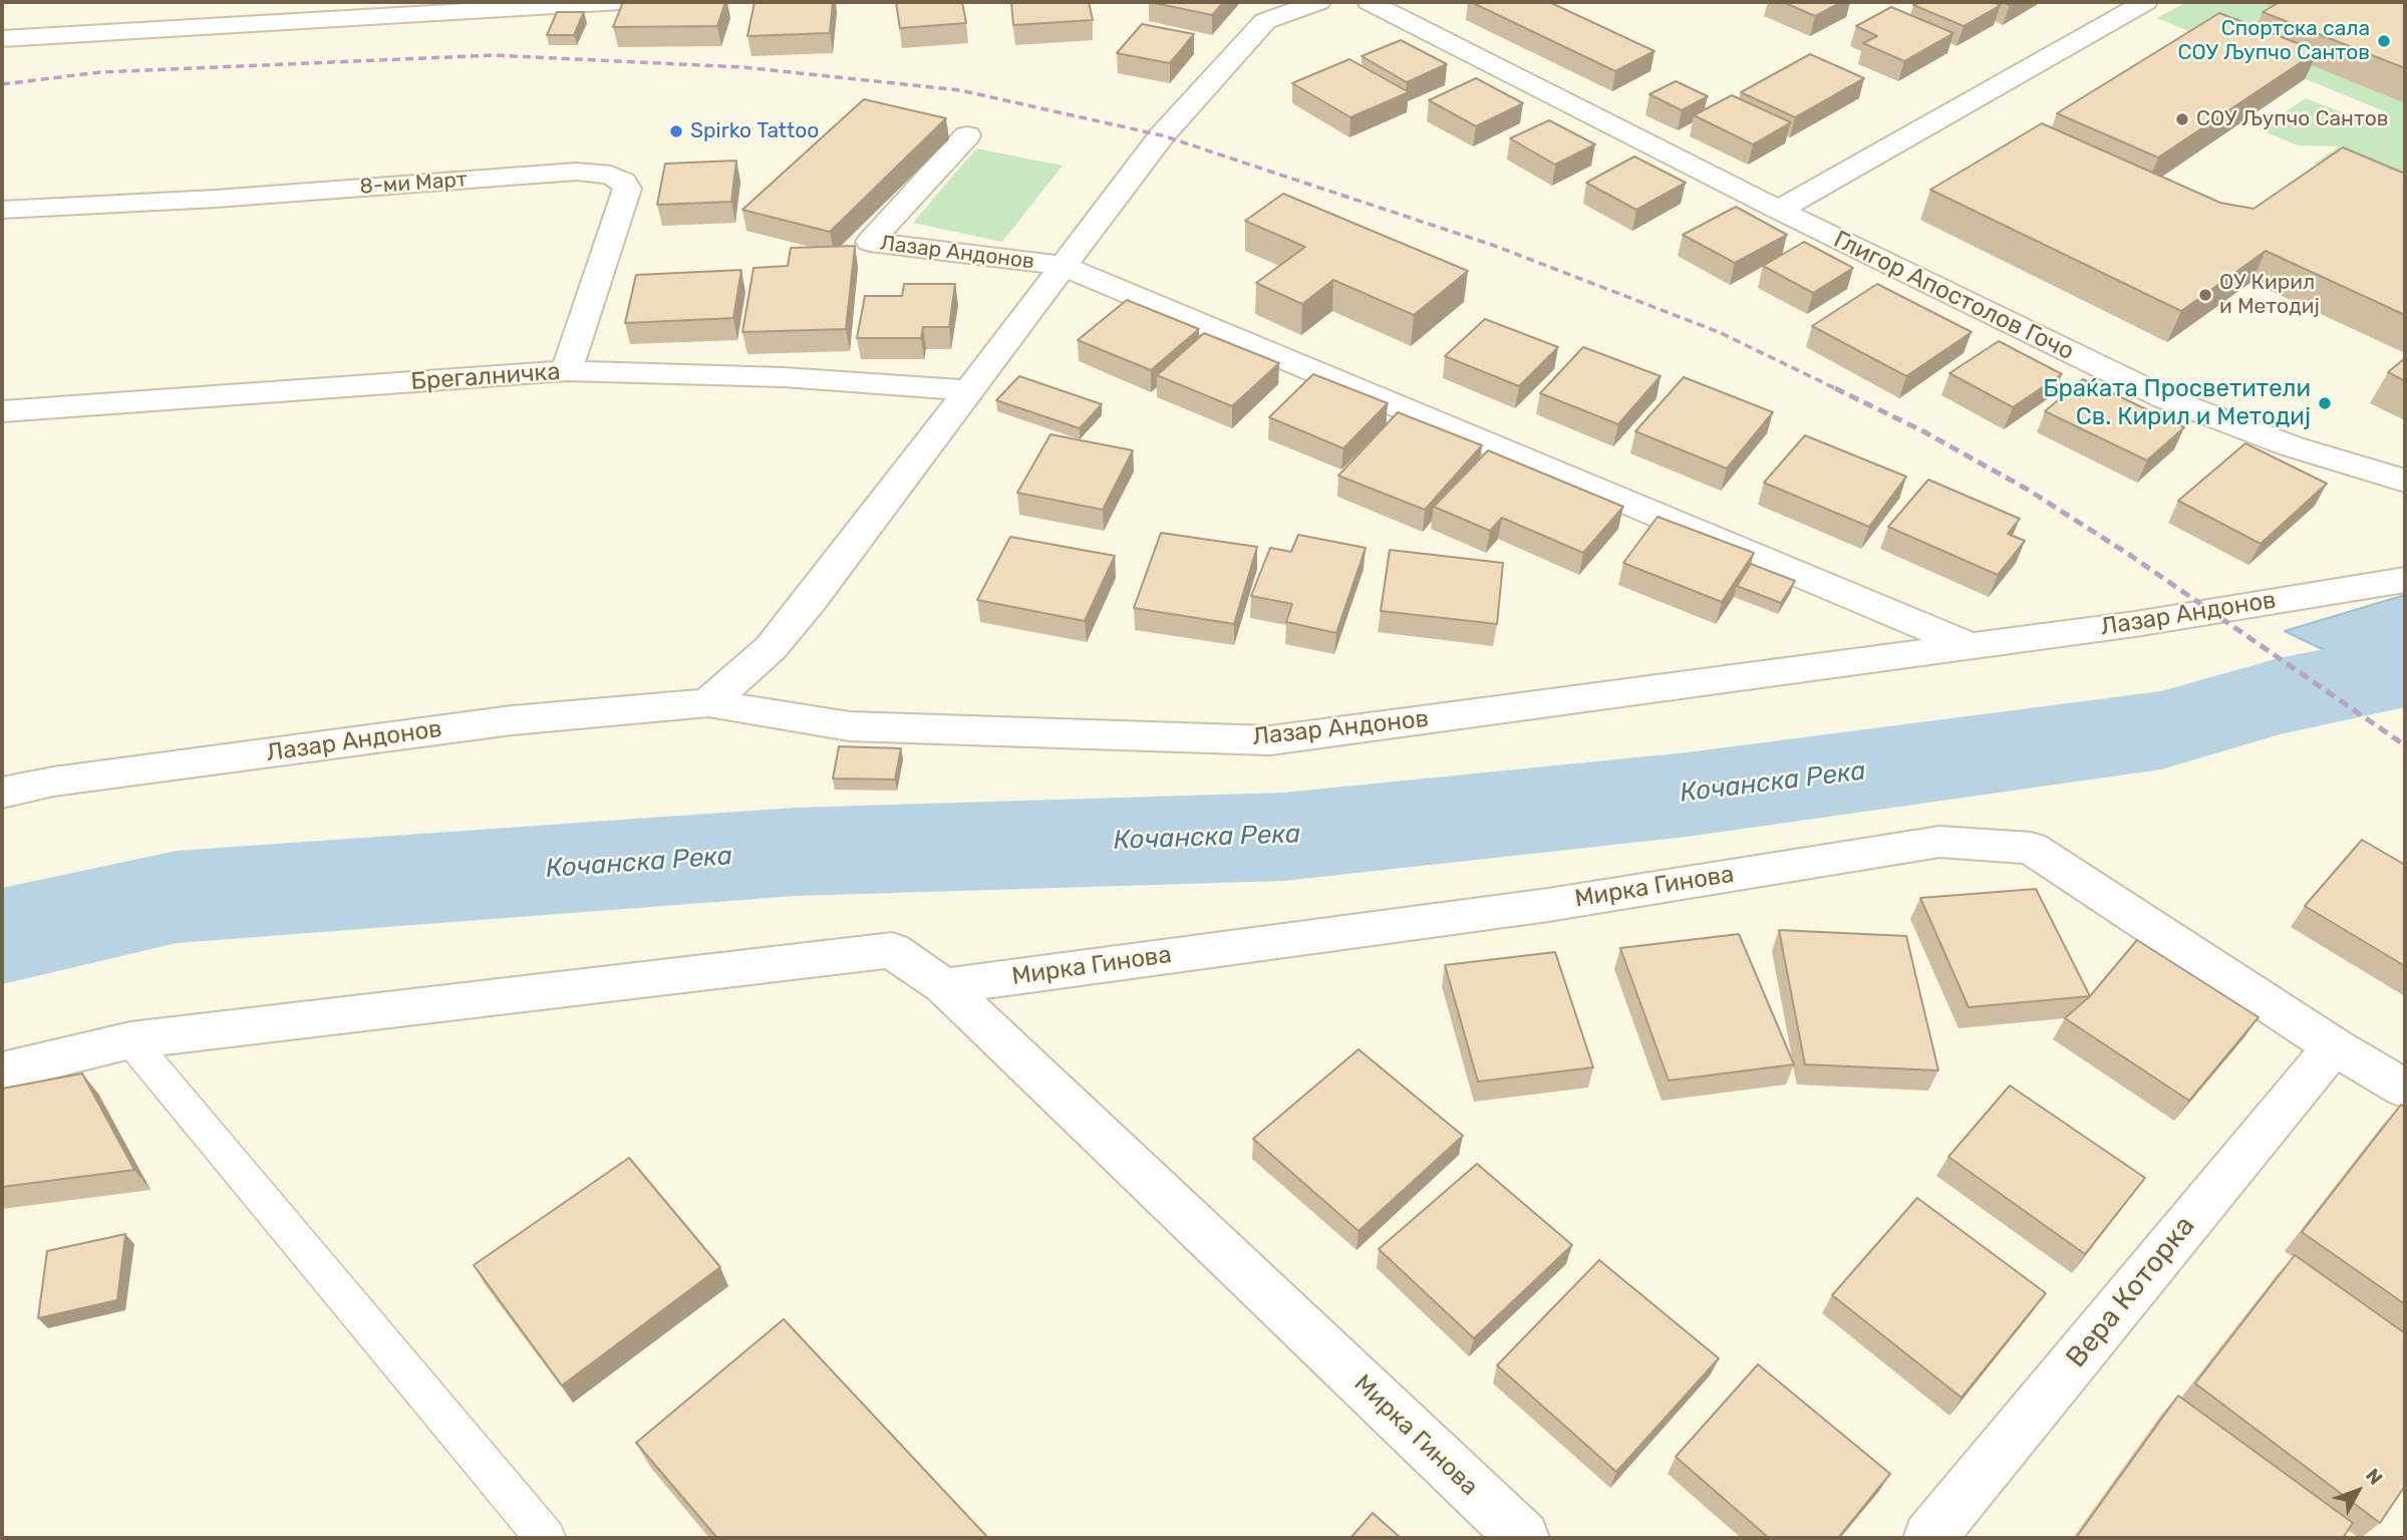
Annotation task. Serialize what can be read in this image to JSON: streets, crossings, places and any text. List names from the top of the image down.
{
  "streets": {
    "street": [
      "8-ми Март",
      "Лазар Андонов",
      "Глигор Апостолов Гочо",
      "Брегалничка",
      "Мирка Гинова",
      "Вера Которка"
    ]
  },
  "crossings": [
    ["8-ми Март", "Брегалничка"],
    ["Лазар Андонов", "Брегалничка"],
    ["Мирка Гинова", "Вера Которка"]
  ],
  "water": ["Кочанска Река"],
  "places": [
    "Спортска сала СОУ Љупчо Сантов",
    "СОУ Љупчо Сантов",
    "Spirko Tattoo",
    "ОУ Кирил и Методиј",
    "Браќата Просветители Св. Кирил и Методиј"
  ],
  "north": "top right"
}
